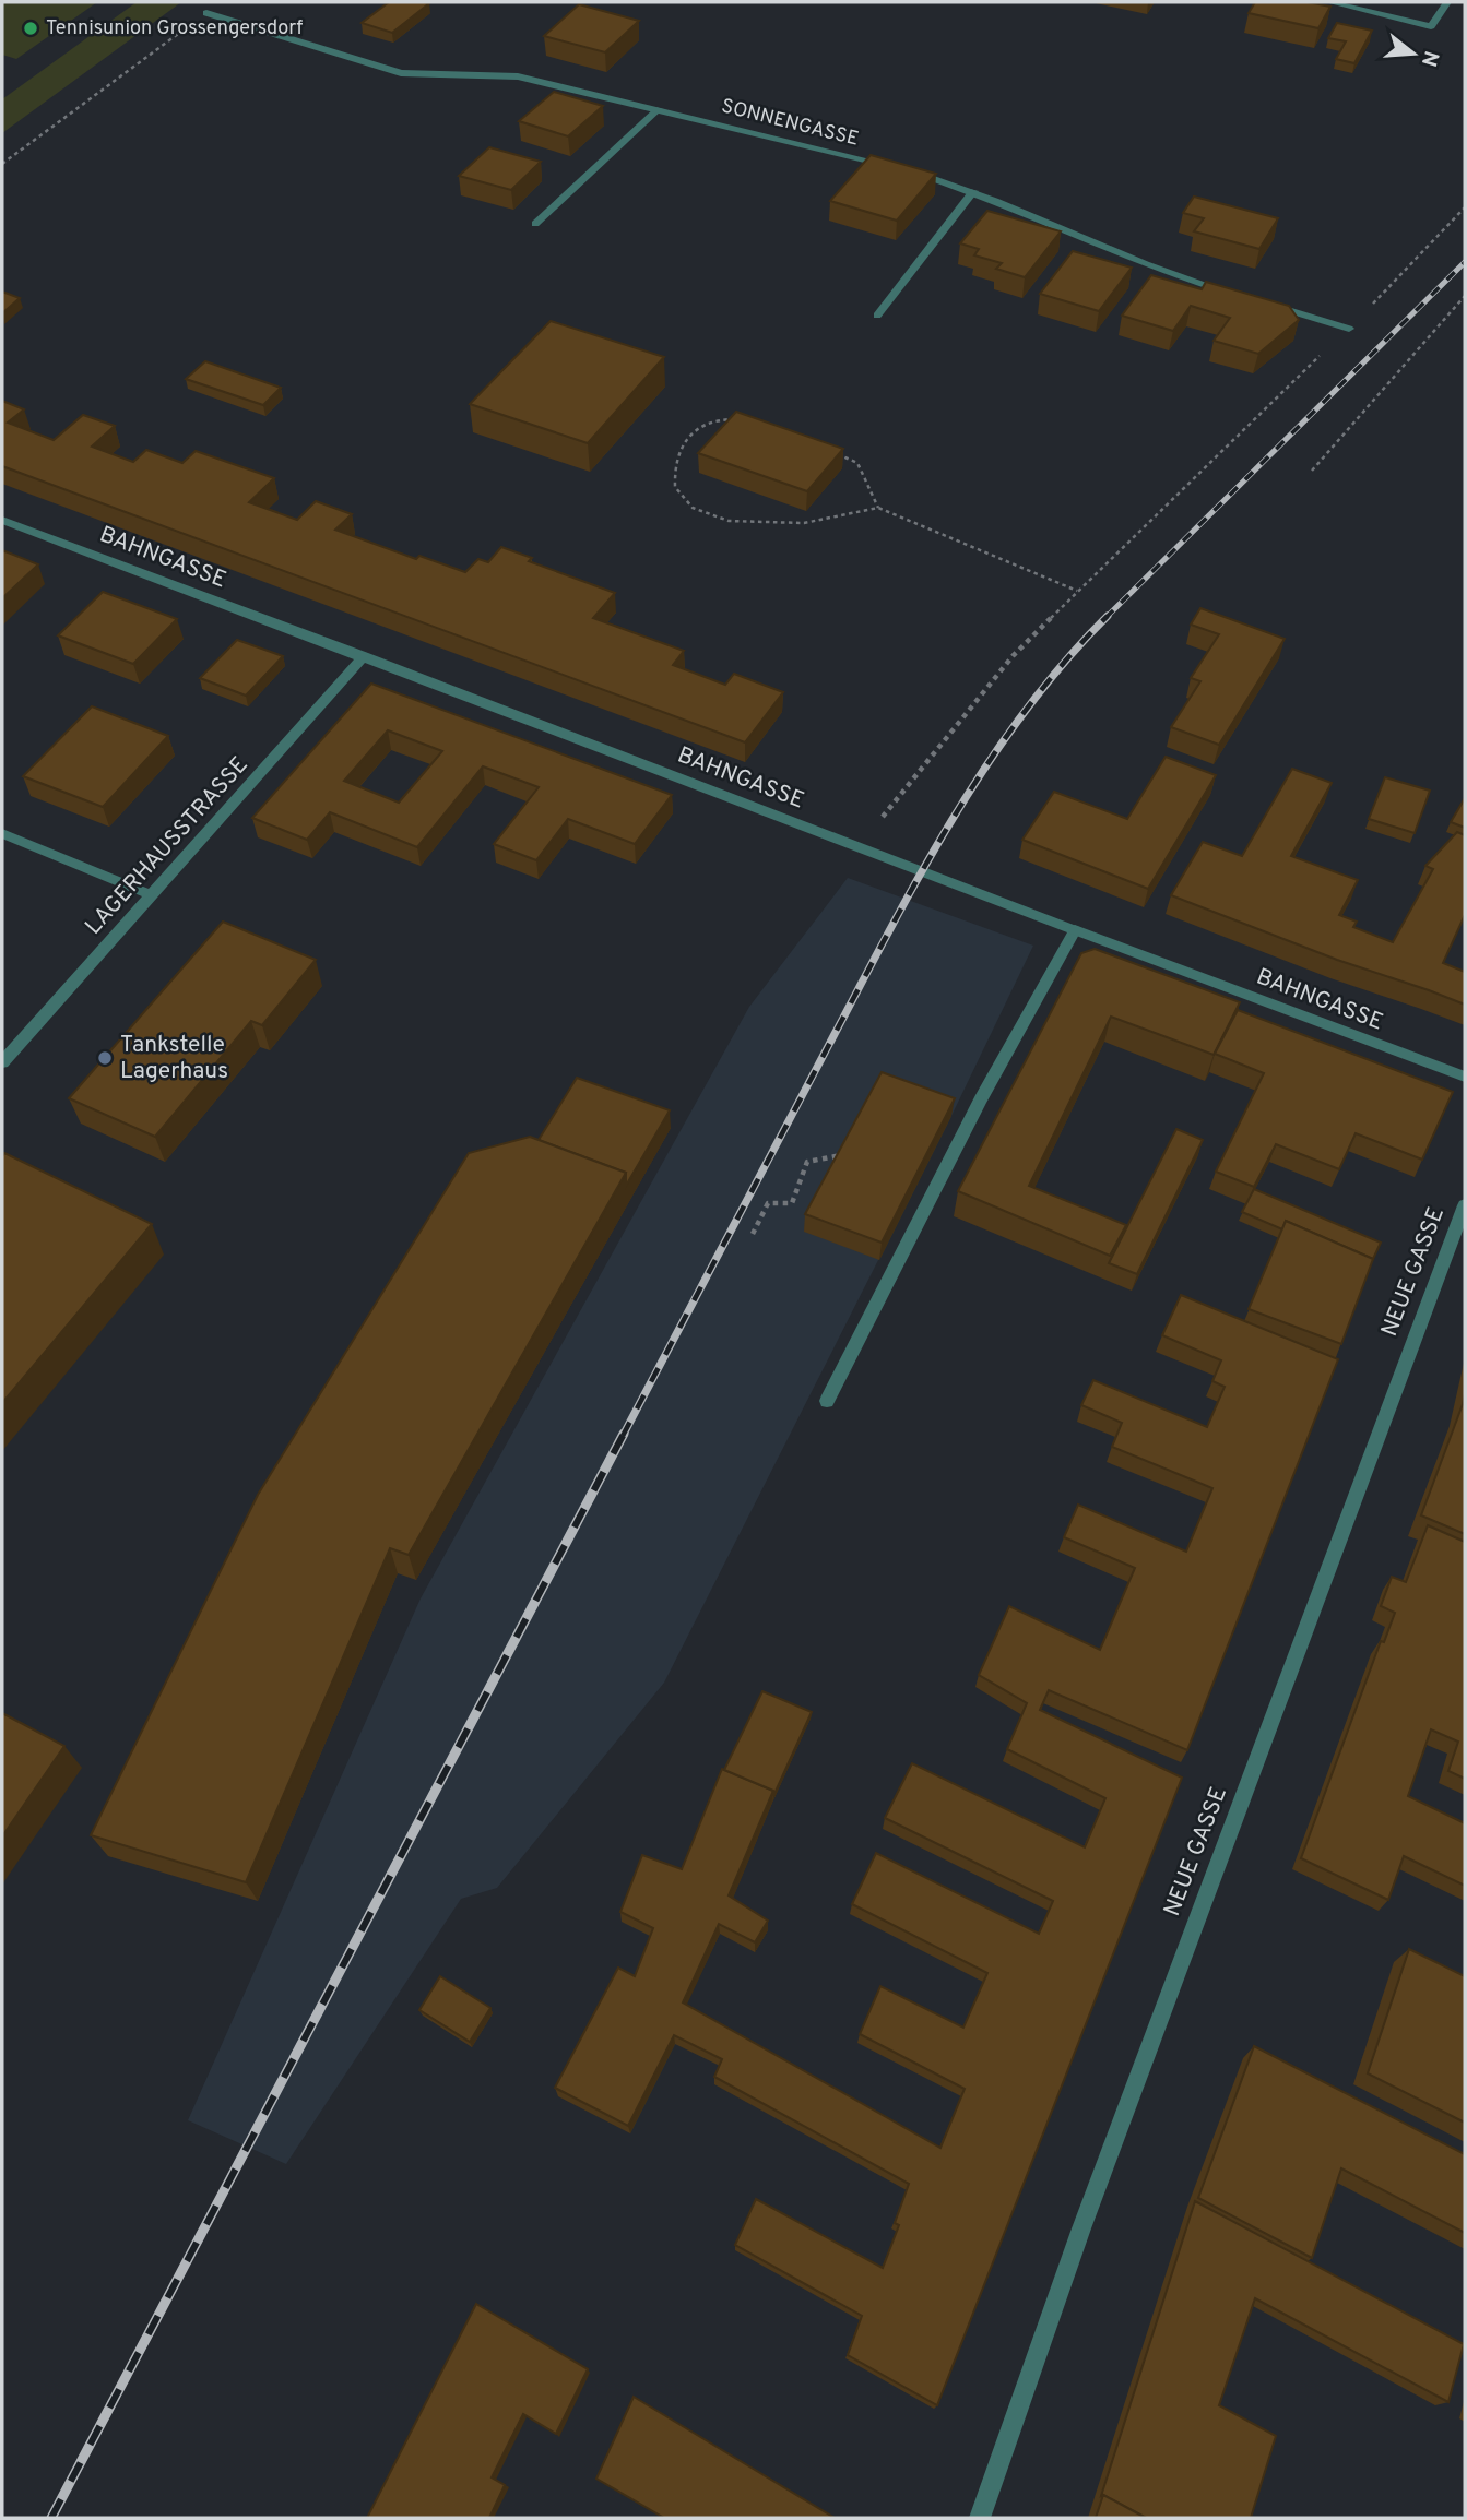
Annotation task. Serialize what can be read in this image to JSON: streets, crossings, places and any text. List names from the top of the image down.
{
  "streets": {
    "street": [
      "SONNENGASSE",
      "BAHNGASSE",
      "LAGERHAUSSTRASSE",
      "NEUE GASSE"
    ]
  },
  "crossings": [
    ["BAHNGASSE", "LAGERHAUSSTRASSE"]
  ],
  "places": ["Tennisunion Grossengersdorf", "Tankstelle Lagerhaus"],
  "north": "right"
}
